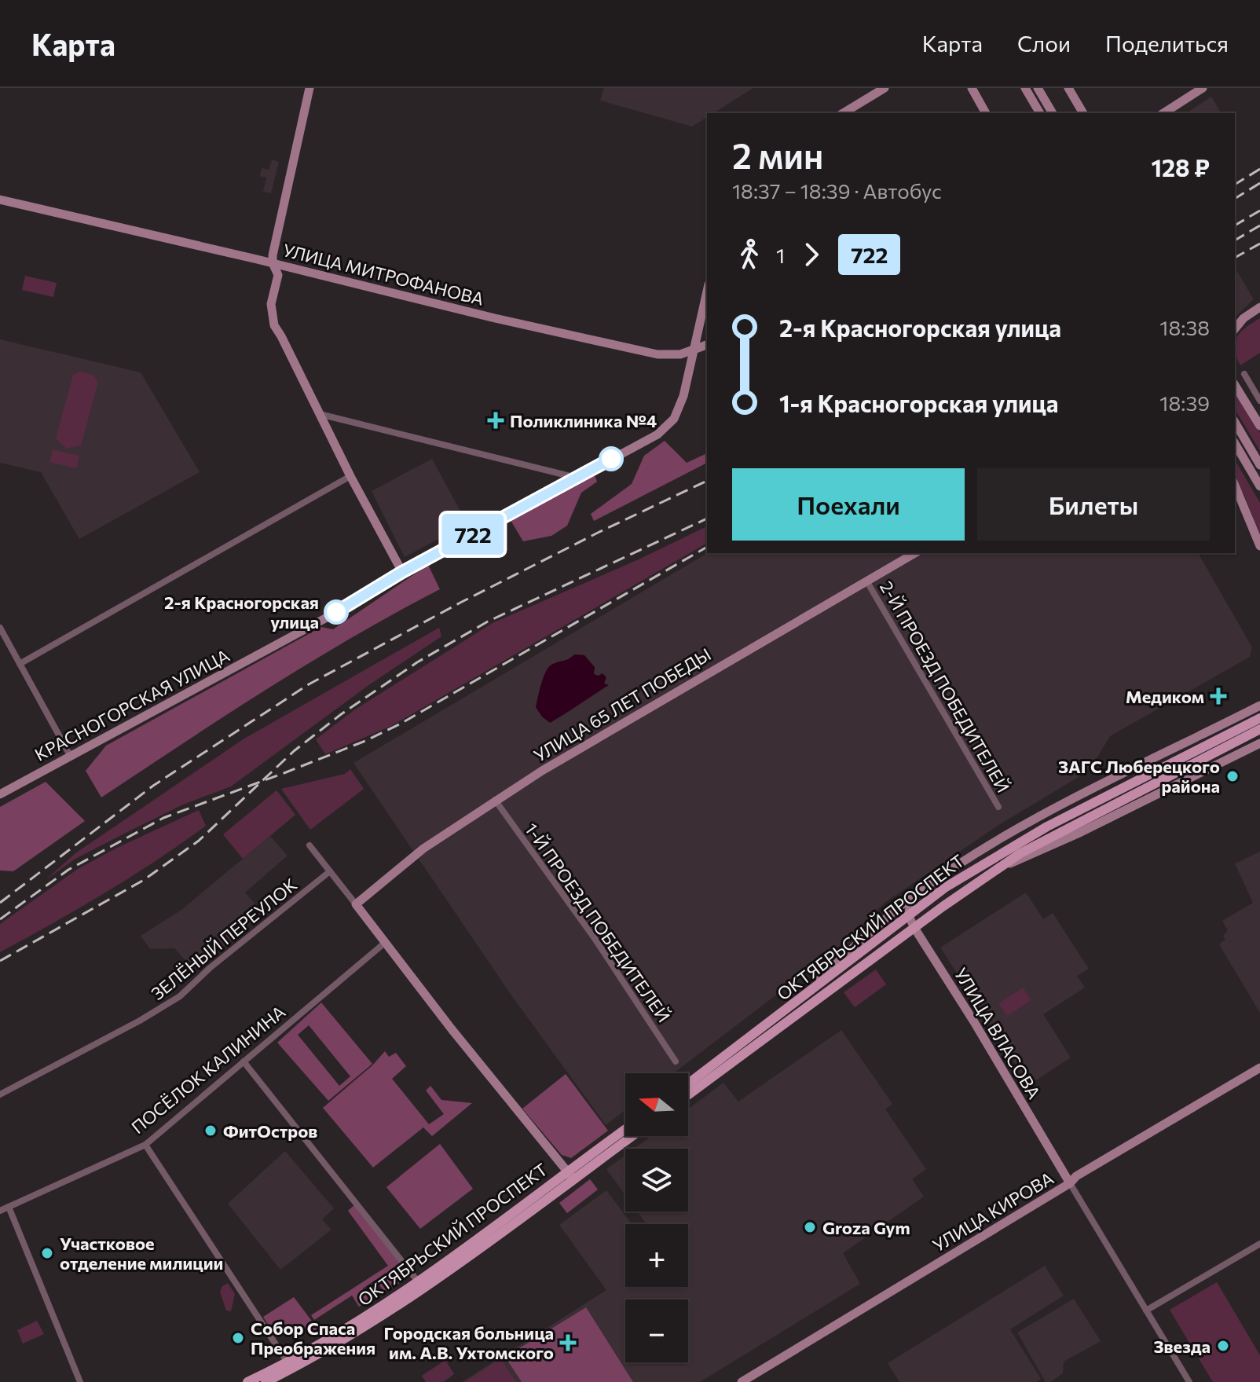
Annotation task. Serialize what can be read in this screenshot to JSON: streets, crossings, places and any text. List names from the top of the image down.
{
  "streets": {
    "main road": [
      "УЛИЦА МИТРОФАНОВА",
      "КРАСНОГОРСКАЯ УЛИЦА",
      "УЛИЦА 65 ЛЕТ ПОБЕДЫ",
      "ОКТЯБРЬСКИЙ ПРОСПЕКТ",
      "УЛИЦА ВЛАСОВА",
      "УЛИЦА КИРОВА"
    ],
    "street": [
      "2-Й ПРОЕЗД ПОБЕДИТЕЛЕЙ",
      "1-Й ПРОЕЗД ПОБЕДИТЕЛЕЙ",
      "ЗЕЛЁНЫЙ ПЕРЕУЛОК",
      "ПОСЁЛОК КАЛИНИНА"
    ]
  },
  "crossings": [
    ["УЛИЦА МИТРОФАНОВА", "КРАСНОГОРСКАЯ УЛИЦА"],
    ["2-Й ПРОЕЗД ПОБЕДИТЕЛЕЙ", "УЛИЦА 65 ЛЕТ ПОБЕДЫ"],
    ["УЛИЦА 65 ЛЕТ ПОБЕДЫ", "1-Й ПРОЕЗД ПОБЕДИТЕЛЕЙ"],
    ["ОКТЯБРЬСКИЙ ПРОСПЕКТ", "УЛИЦА ВЛАСОВА"],
    ["УЛИЦА ВЛАСОВА", "УЛИЦА КИРОВА"]
  ],
  "places": {
    "health": ["Поликлиника №4", "Медиком", "Городская больница им. А.В. Ухтомского"],
    "other": [
      "2-я Красногорская улица",
      "ЗАГС Люберецкого района",
      "ФитОстров",
      "Groza Gym",
      "Участковое отделение милиции",
      "Собор Спаса Преображения",
      "Звезда"
    ]
  },
  "lines": ["bus line 722"],
  "north": "left",
  "page": {
    "header": "Карта",
    "nav": ["Карта", "Слои", "Поделиться"],
    "on_map": "722",
    "heading": ["2 мин", "18:37 – 18:39 · Автобус", "128 ₽"],
    "legs": ["1", "722"],
    "list": [
      {
        "name": "2-я Красногорская улица",
        "value": "18:38"
      },
      {
        "name": "1-я Красногорская улица",
        "value": "18:39"
      }
    ],
    "buttons": ["Поехали", "Билеты"],
    "map_buttons": ["+", "−"]
  }
}
